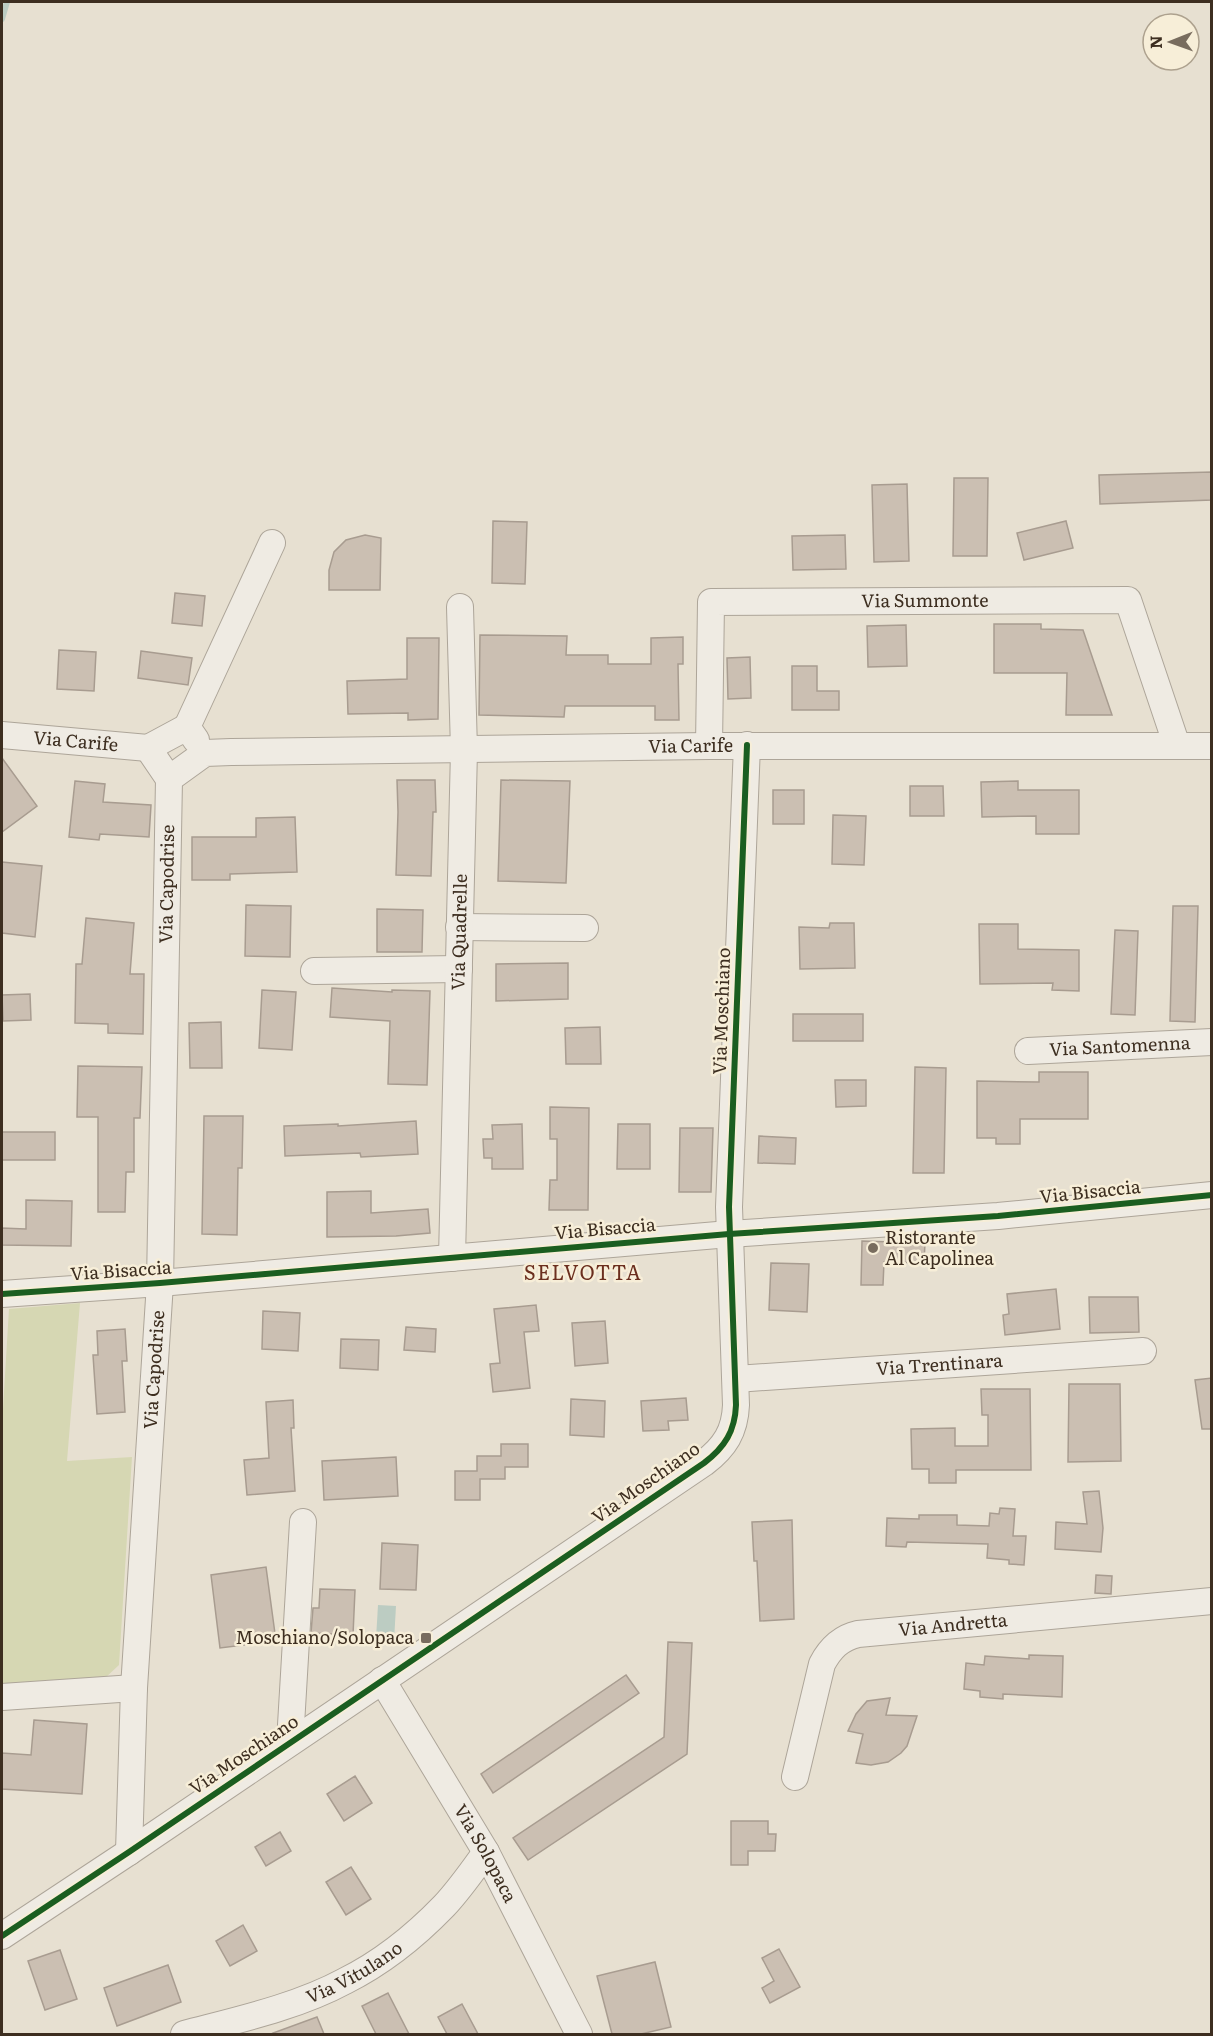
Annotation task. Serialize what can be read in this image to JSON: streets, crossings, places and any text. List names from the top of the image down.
{
  "streets": {
    "street": [
      "Via Summonte",
      "Via Carife",
      "Via Capodrise",
      "Via Quadrelle",
      "Via Moschiano",
      "Via Santomenna",
      "Via Bisaccia",
      "Via Trentinara",
      "Via Andretta",
      "Via Solopaca",
      "Via Vitulano"
    ]
  },
  "crossings": [
    ["Via Summonte", "Via Carife"],
    ["Via Carife", "Via Quadrelle"],
    ["Via Carife", "Via Moschiano"],
    ["Via Capodrise", "Via Moschiano"],
    ["Via Capodrise", "Via Bisaccia"],
    ["Via Quadrelle", "Via Bisaccia"],
    ["Via Moschiano", "Via Bisaccia"],
    ["Via Moschiano", "Via Trentinara"],
    ["Via Moschiano", "Via Solopaca"],
    ["Via Solopaca", "Via Vitulano"]
  ],
  "districts": ["SELVOTTA"],
  "places": {
    "other": ["Ristorante Al Capolinea"],
    "transit": ["Moschiano/Solopaca"]
  },
  "north": "left"
}
